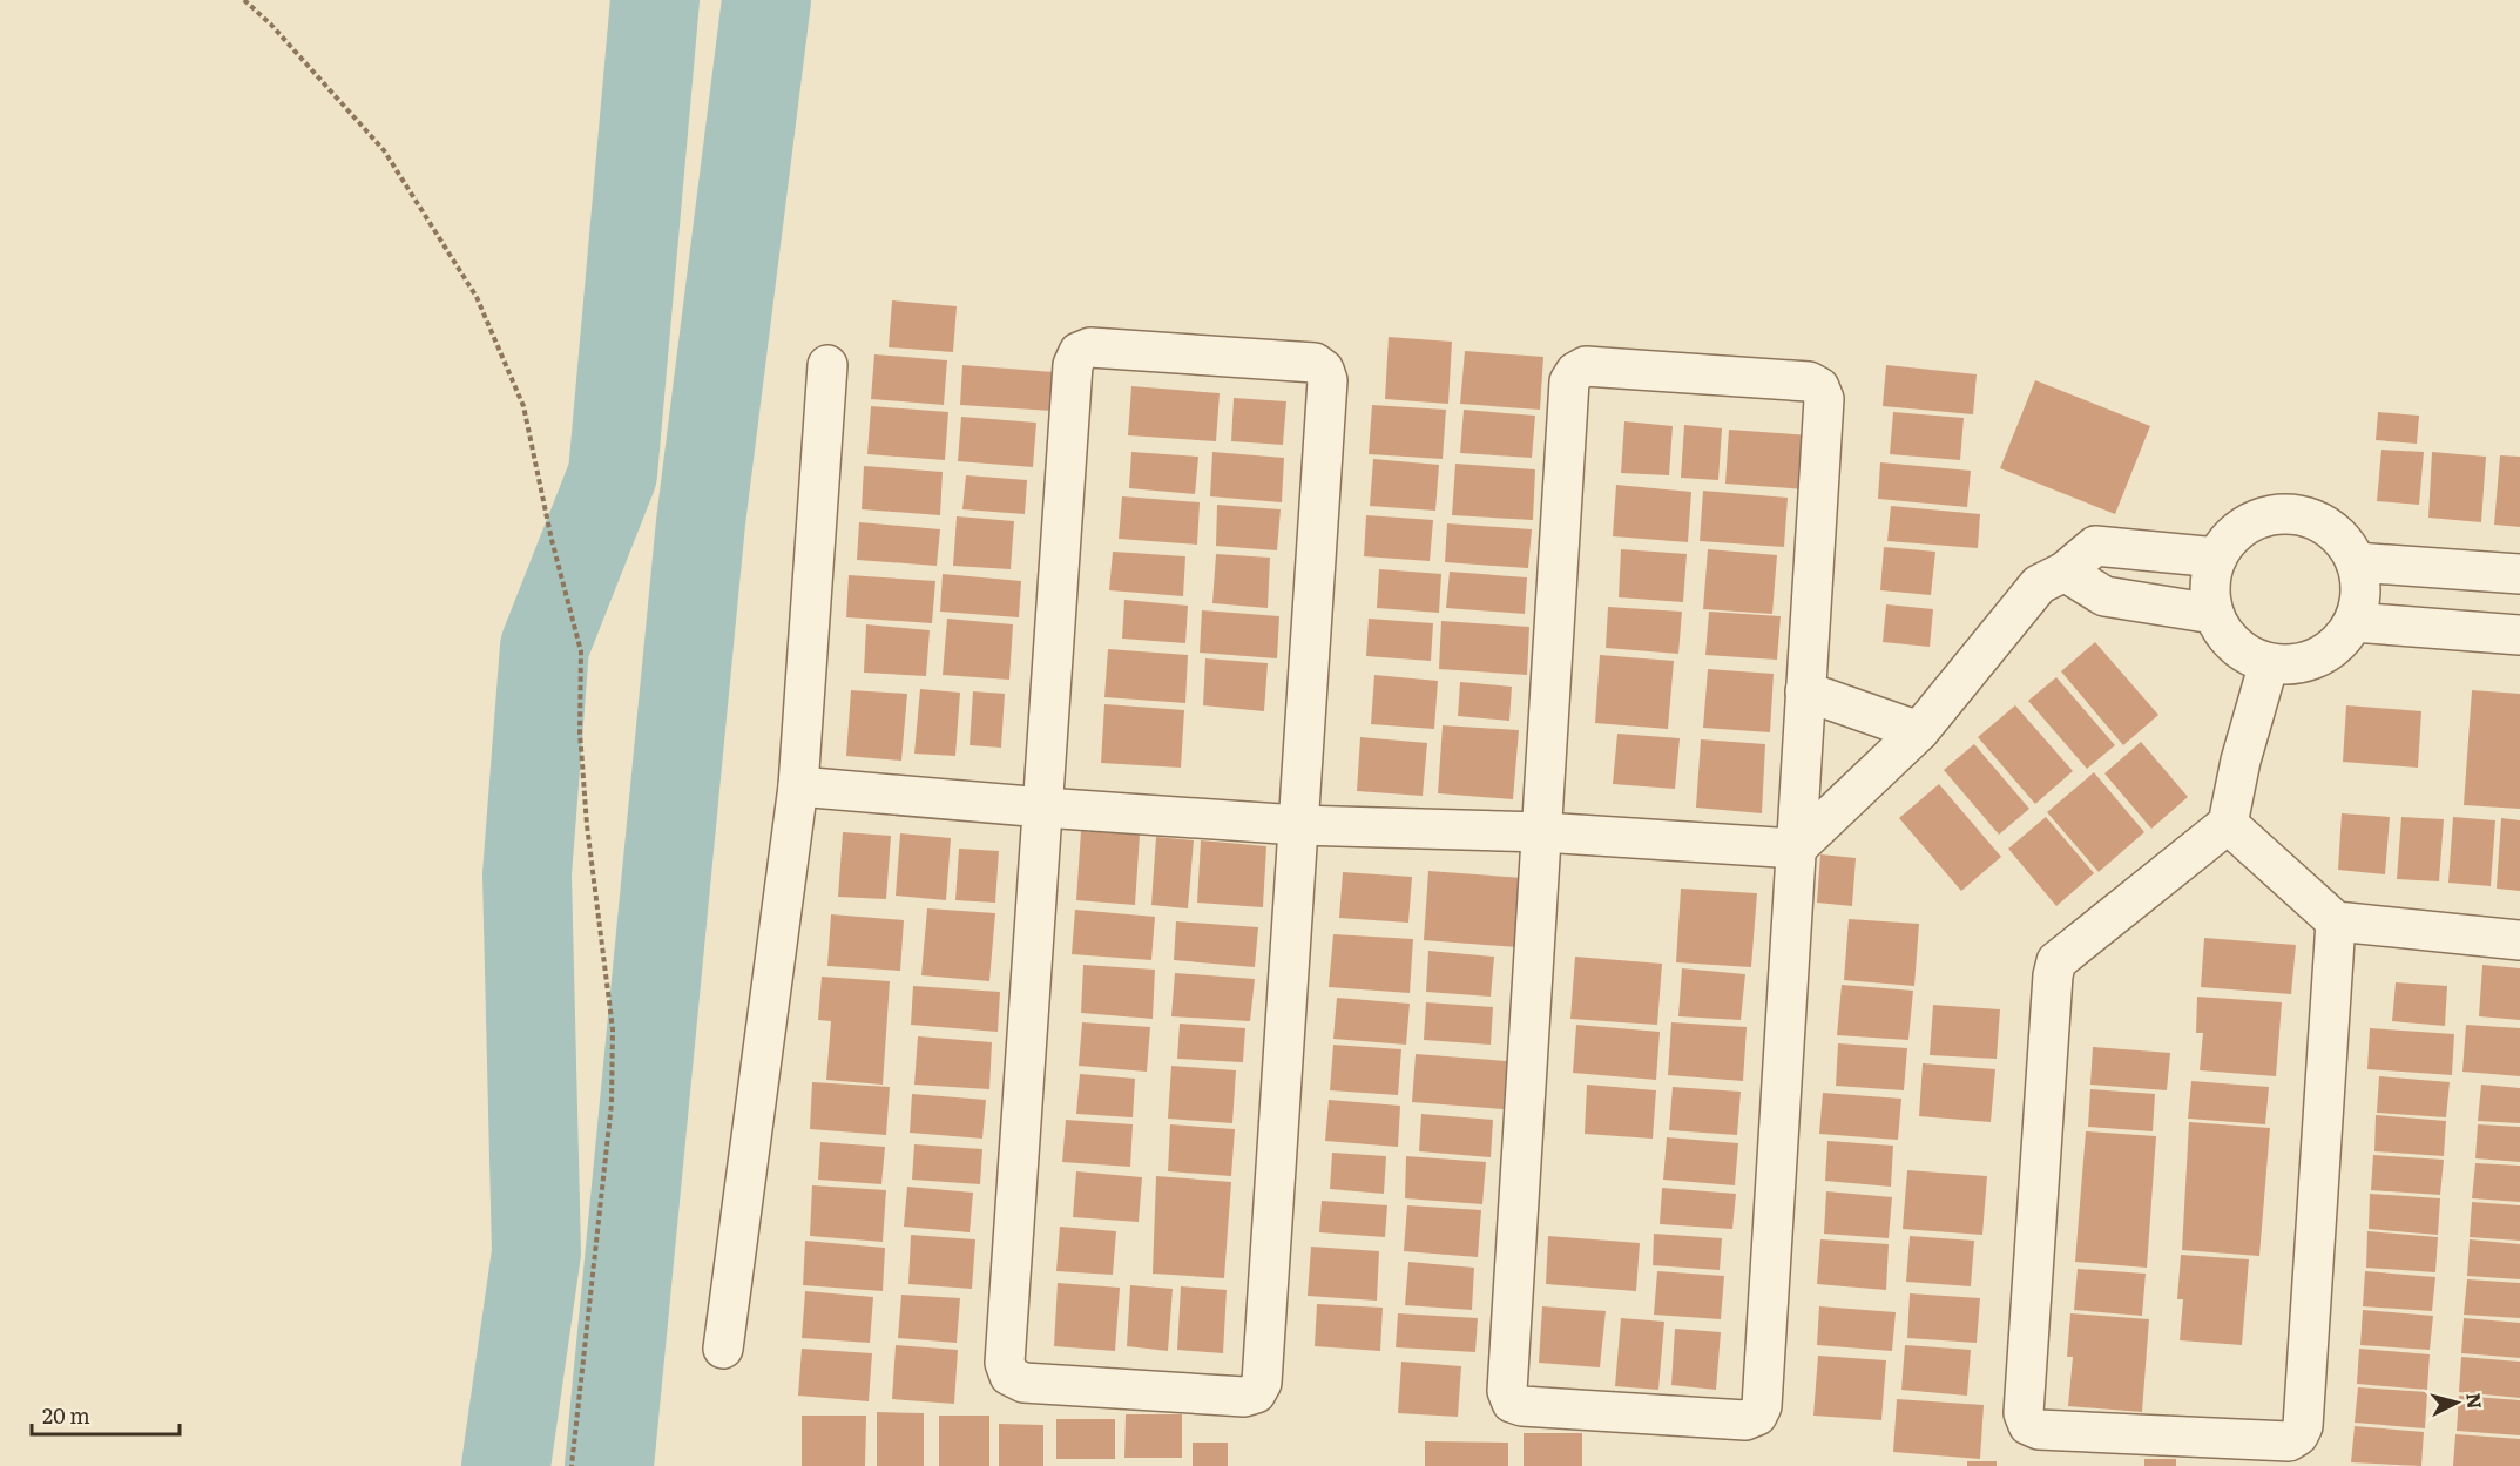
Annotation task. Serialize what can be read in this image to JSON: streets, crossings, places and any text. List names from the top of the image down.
{
  "scale_bar": "20 m",
  "north": "right"
}
